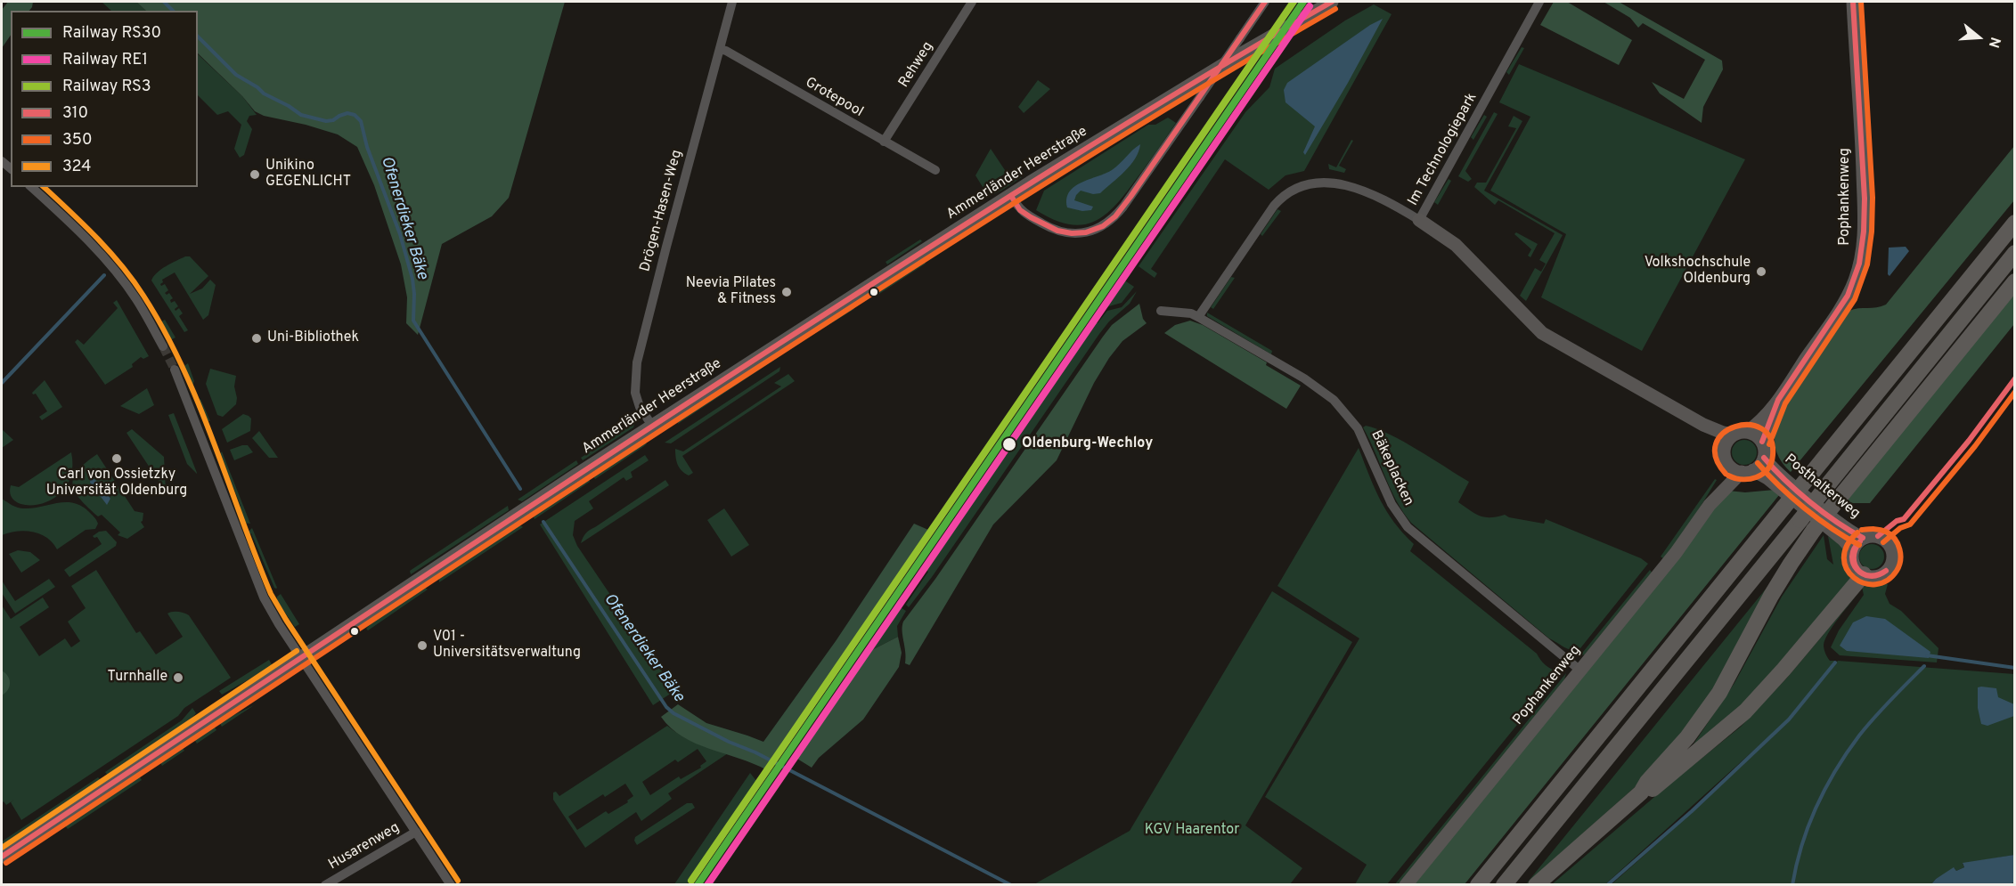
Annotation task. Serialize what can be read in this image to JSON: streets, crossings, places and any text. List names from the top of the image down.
{
  "streets": {
    "street": [
      "Rehweg",
      "Grotepool",
      "Im Technologiepark",
      "Ammerländer Heerstraße",
      "Pophankenweg",
      "Drögen-Hasen-Weg",
      "Bäkeplacken",
      "Posthalterweg",
      "Husarenweg"
    ]
  },
  "crossings": [
    ["Rehweg", "Grotepool"],
    ["Grotepool", "Drögen-Hasen-Weg"],
    ["Im Technologiepark", "Bäkeplacken"],
    ["Ammerländer Heerstraße", "Drögen-Hasen-Weg"],
    ["Pophankenweg", "Bäkeplacken"],
    ["Pophankenweg", "Posthalterweg"]
  ],
  "water": ["Ofenerdieker Bäke"],
  "parks": ["KGV Haarentor"],
  "places": [
    "Unikino GEGENLICHT",
    "Volkshochschule Oldenburg",
    "Neevia Pilates & Fitness",
    "Uni-Bibliothek",
    "Oldenburg-Wechloy",
    "Carl von Ossietzky Universität Oldenburg",
    "V01 - Universitätsverwaltung",
    "Turnhalle"
  ],
  "lines": [
    "rail line RS30",
    "rail line RS3",
    "transit line 310",
    "transit line 350",
    "rail line RE1",
    "transit line 324"
  ],
  "legend": [
    "Railway RS30",
    "Railway RE1",
    "Railway RS3",
    "310",
    "350",
    "324"
  ],
  "north": "right"
}
